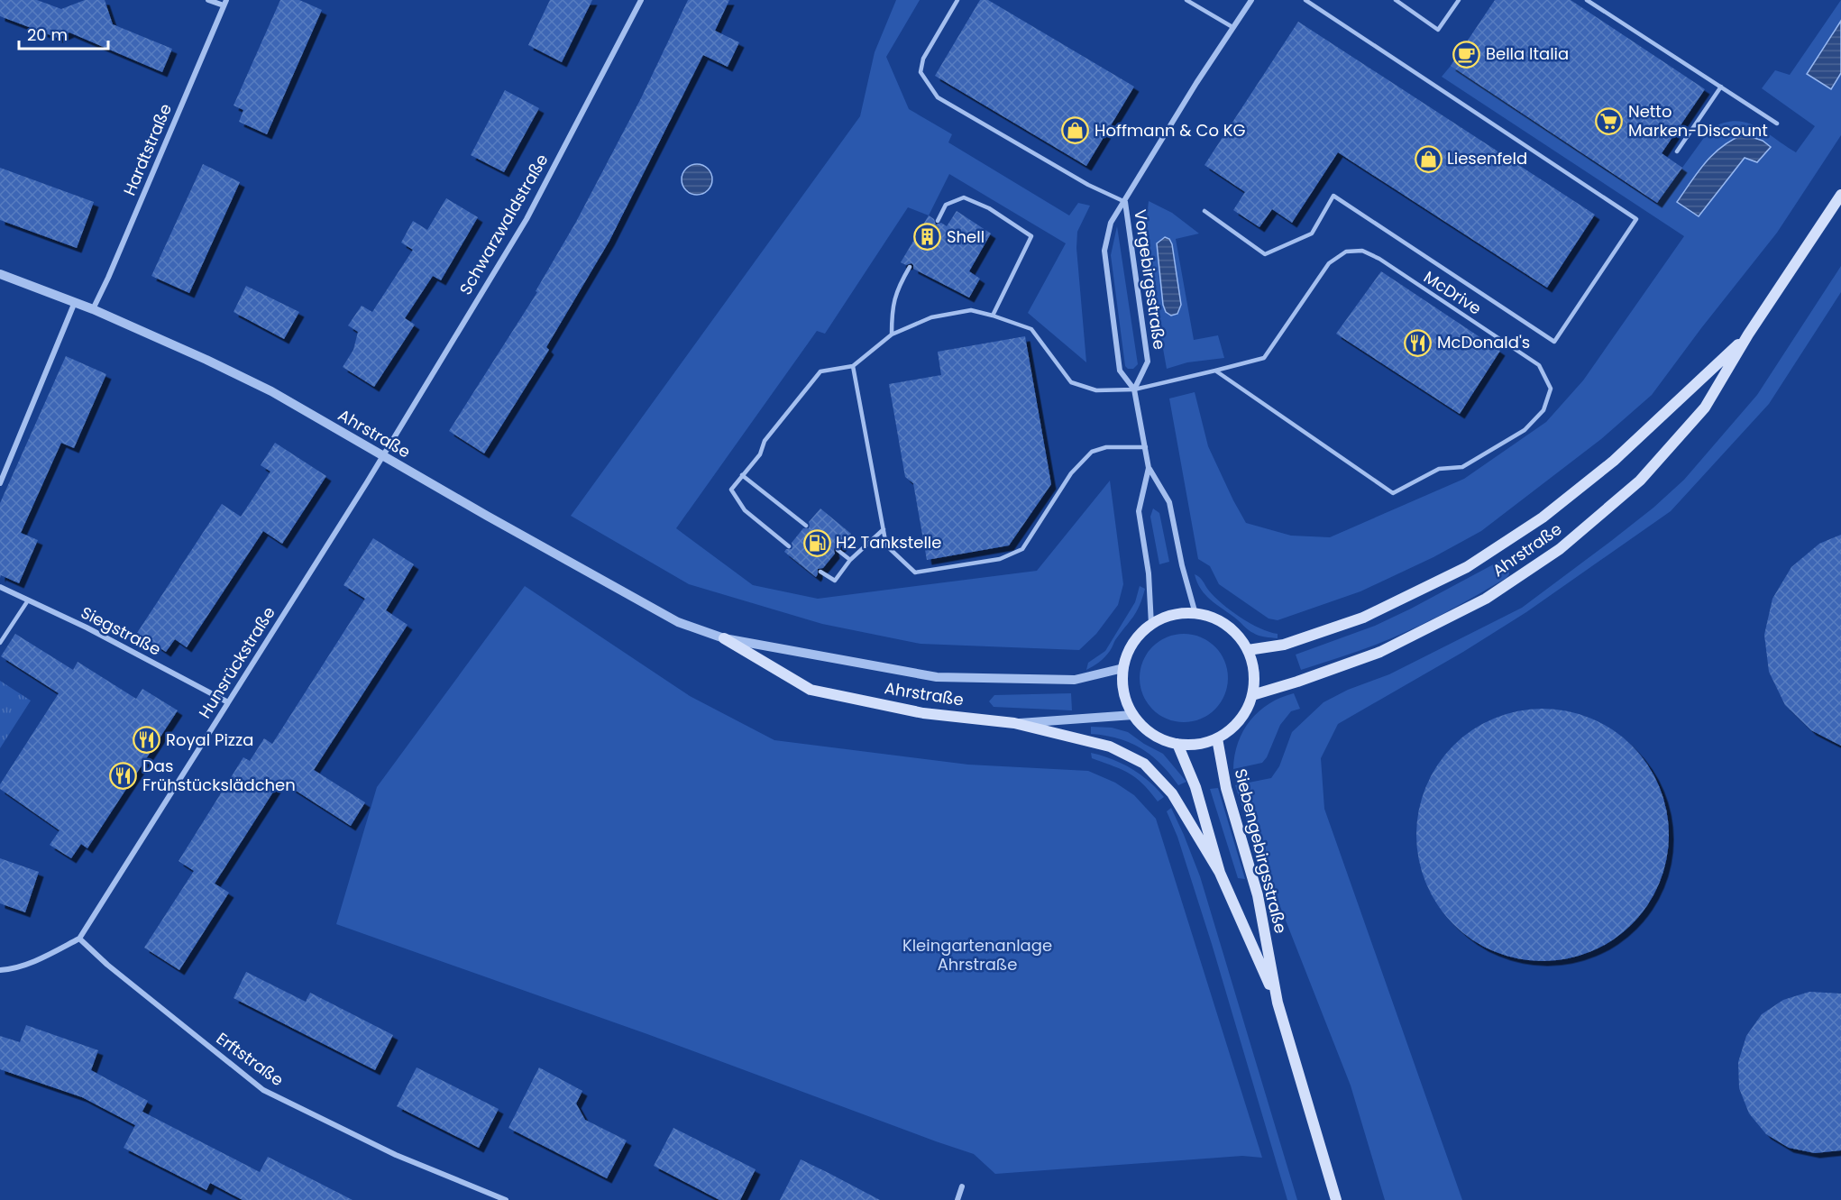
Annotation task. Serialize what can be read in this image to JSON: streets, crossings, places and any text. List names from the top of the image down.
{
  "streets": {
    "main road": ["Ahrstraße", "Siebengebirgsstraße"],
    "street": [
      "Hardtstraße",
      "Schwarzwaldstraße",
      "Vorgebirgsstraße",
      "Siegstraße",
      "Hunsrückstraße",
      "Erftstraße"
    ],
    "lane": ["McDrive"]
  },
  "crossings": [
    ["Hardtstraße", "Ahrstraße"],
    ["Schwarzwaldstraße", "Ahrstraße"],
    ["Schwarzwaldstraße", "Hunsrückstraße"],
    ["Vorgebirgsstraße", "Ahrstraße"],
    ["Vorgebirgsstraße", "Siebengebirgsstraße"],
    ["Ahrstraße", "Hunsrückstraße"],
    ["Ahrstraße", "Siebengebirgsstraße"],
    ["Siegstraße", "Hunsrückstraße"],
    ["Hunsrückstraße", "Erftstraße"]
  ],
  "parks": ["Kleingartenanlage Ahrstraße"],
  "places": {
    "cafe": ["Bella Italia"],
    "supermarket": ["Netto Marken-Discount"],
    "shop": ["Hoffmann & Co KG", "Liesenfeld"],
    "building": ["Shell"],
    "restaurant": ["McDonald's", "Royal Pizza", "Das Frühstückslädchen"],
    "fuel station": ["H2 Tankstelle"]
  },
  "scale_bar": "20 m"
}
